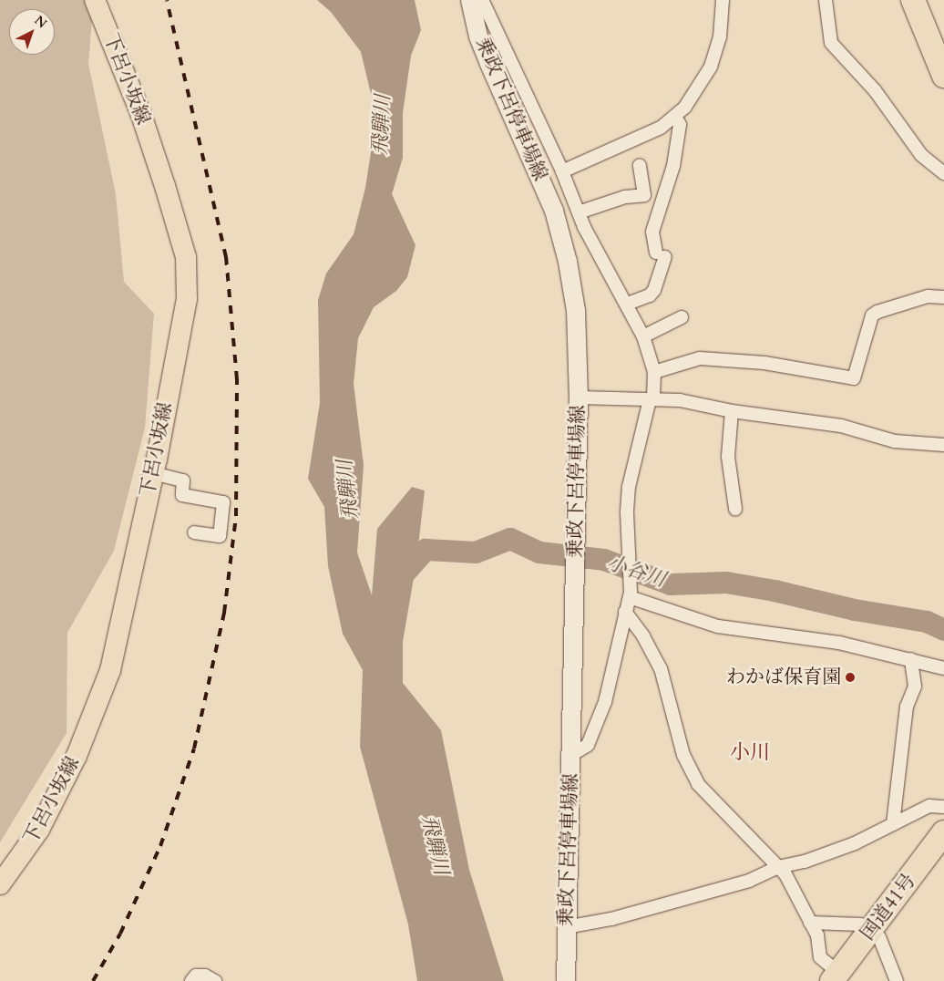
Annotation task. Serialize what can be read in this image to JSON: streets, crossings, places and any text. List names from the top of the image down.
{
  "streets": {
    "highway": ["国道41号"],
    "main road": ["下呂小坂線", "乗政下呂停車場線"]
  },
  "districts": ["小川"],
  "water": ["飛騨川", "小谷川"],
  "places": ["わかば保育園"],
  "north": "top right"
}
